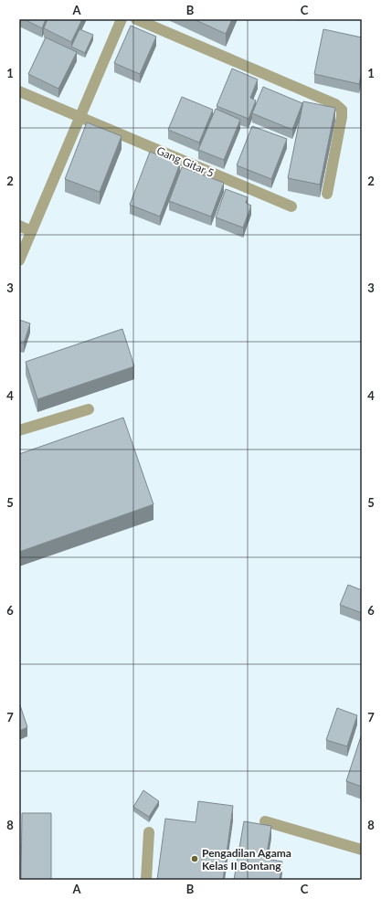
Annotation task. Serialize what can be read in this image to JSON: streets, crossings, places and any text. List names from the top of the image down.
{
  "streets": {
    "street": ["Gang Gitar 5"]
  },
  "places": ["Pengadilan Agama Kelas II Bontang"],
  "grid": {
    "columns": ["A", "B", "C"],
    "rows": [
      "1",
      "2",
      "3",
      "4",
      "5",
      "6",
      "7",
      "8"
    ]
  }
}
